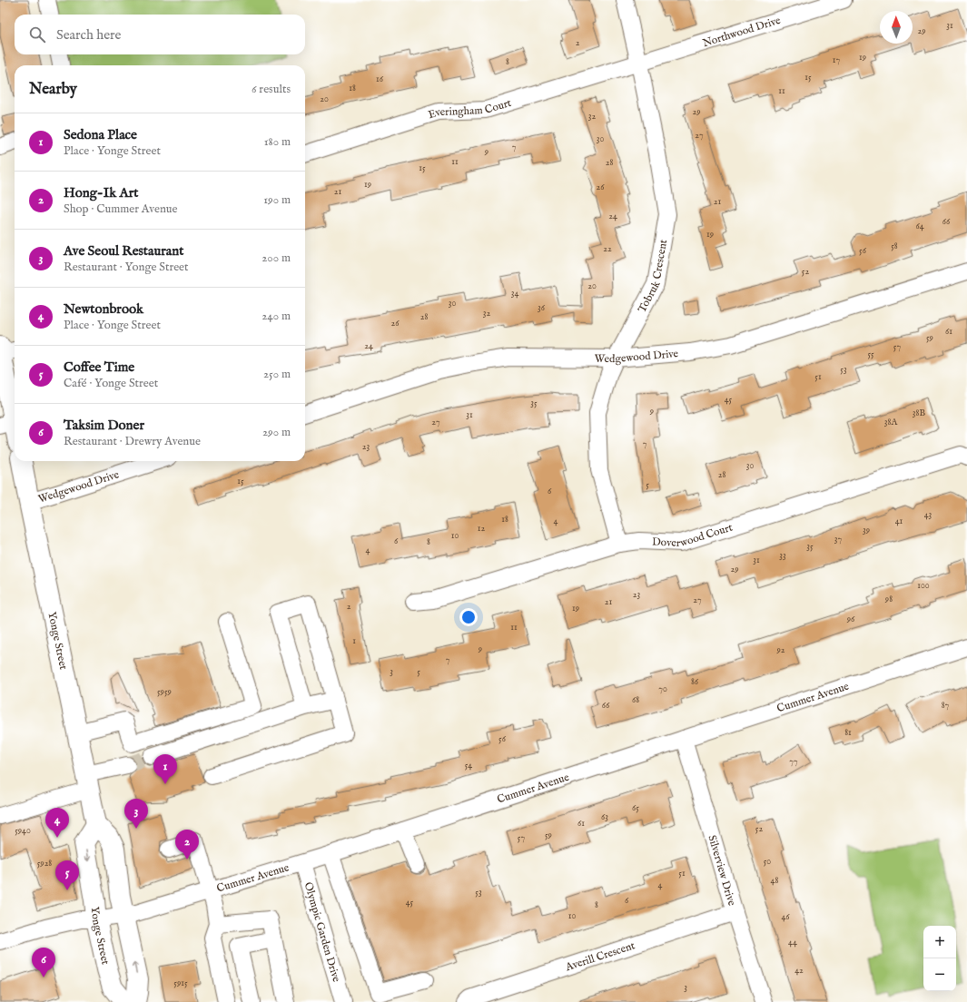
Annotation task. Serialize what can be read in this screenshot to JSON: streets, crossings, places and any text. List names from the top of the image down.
{
  "streets": {
    "main road": ["Yonge Street"],
    "street": [
      "Northwood Drive",
      "Everingham Court",
      "Tobruk Crescent",
      "Wedgewood Drive",
      "Doverwood Court",
      "Cummer Avenue",
      "Silverview Drive",
      "Olympic Garden Drive",
      "Averill Crescent"
    ]
  },
  "crossings": [
    ["Northwood Drive", "Everingham Court"],
    ["Northwood Drive", "Tobruk Crescent"],
    ["Everingham Court", "Tobruk Crescent"],
    ["Tobruk Crescent", "Wedgewood Drive"],
    ["Tobruk Crescent", "Doverwood Court"],
    ["Wedgewood Drive", "Yonge Street"],
    ["Yonge Street", "Cummer Avenue"],
    ["Cummer Avenue", "Silverview Drive"],
    ["Cummer Avenue", "Olympic Garden Drive"],
    ["Silverview Drive", "Averill Crescent"]
  ],
  "house_numbers": [
    "31",
    "29",
    "2",
    "19",
    "17",
    "8",
    "15",
    "16",
    "18",
    "11",
    "20",
    "29",
    "32",
    "27",
    "30",
    "7",
    "9",
    "11",
    "28",
    "15",
    "19",
    "26",
    "21",
    "21",
    "24",
    "66",
    "64",
    "19",
    "58",
    "22",
    "56",
    "52",
    "20",
    "34",
    "30",
    "36",
    "32",
    "28",
    "26",
    "61",
    "59",
    "24",
    "57",
    "55",
    "53",
    "51",
    "45",
    "35",
    "9",
    "38B",
    "31",
    "27",
    "38A",
    "7",
    "23",
    "30",
    "28",
    "15",
    "5",
    "6",
    "43",
    "18",
    "4",
    "41",
    "12",
    "39",
    "10",
    "37",
    "6",
    "8",
    "35",
    "4",
    "33",
    "31",
    "29",
    "100",
    "23",
    "98",
    "27",
    "21",
    "2",
    "19",
    "96",
    "11",
    "1",
    "9",
    "92",
    "7",
    "3",
    "5",
    "86",
    "70",
    "5959",
    "68",
    "66",
    "87",
    "81",
    "56",
    "77",
    "54",
    "65",
    "63",
    "61",
    "52",
    "5940",
    "59",
    "57",
    "50",
    "5928",
    "51",
    "48",
    "4",
    "53",
    "6",
    "45",
    "8",
    "10",
    "46",
    "44",
    "42",
    "5915",
    "3"
  ],
  "north": "top",
  "page": {
    "search": "Search here",
    "heading": ["Nearby", "6 results"],
    "list": [
      {
        "mark": "1",
        "name": "Sedona Place",
        "note": "Place · Yonge Street",
        "value": "180 m"
      },
      {
        "mark": "2",
        "name": "Hong-Ik Art",
        "note": "Shop · Cummer Avenue",
        "value": "190 m"
      },
      {
        "mark": "3",
        "name": "Ave Seoul Restaurant",
        "note": "Restaurant · Yonge Street",
        "value": "200 m"
      },
      {
        "mark": "4",
        "name": "Newtonbrook",
        "note": "Place · Yonge Street",
        "value": "240 m"
      },
      {
        "mark": "5",
        "name": "Coffee Time",
        "note": "Café · Yonge Street",
        "value": "250 m"
      },
      {
        "mark": "6",
        "name": "Taksim Doner",
        "note": "Restaurant · Drewry Avenue",
        "value": "290 m"
      }
    ],
    "pins": [
      "1",
      "3",
      "4",
      "2",
      "5",
      "6"
    ],
    "map_buttons": ["+", "−"]
  }
}
